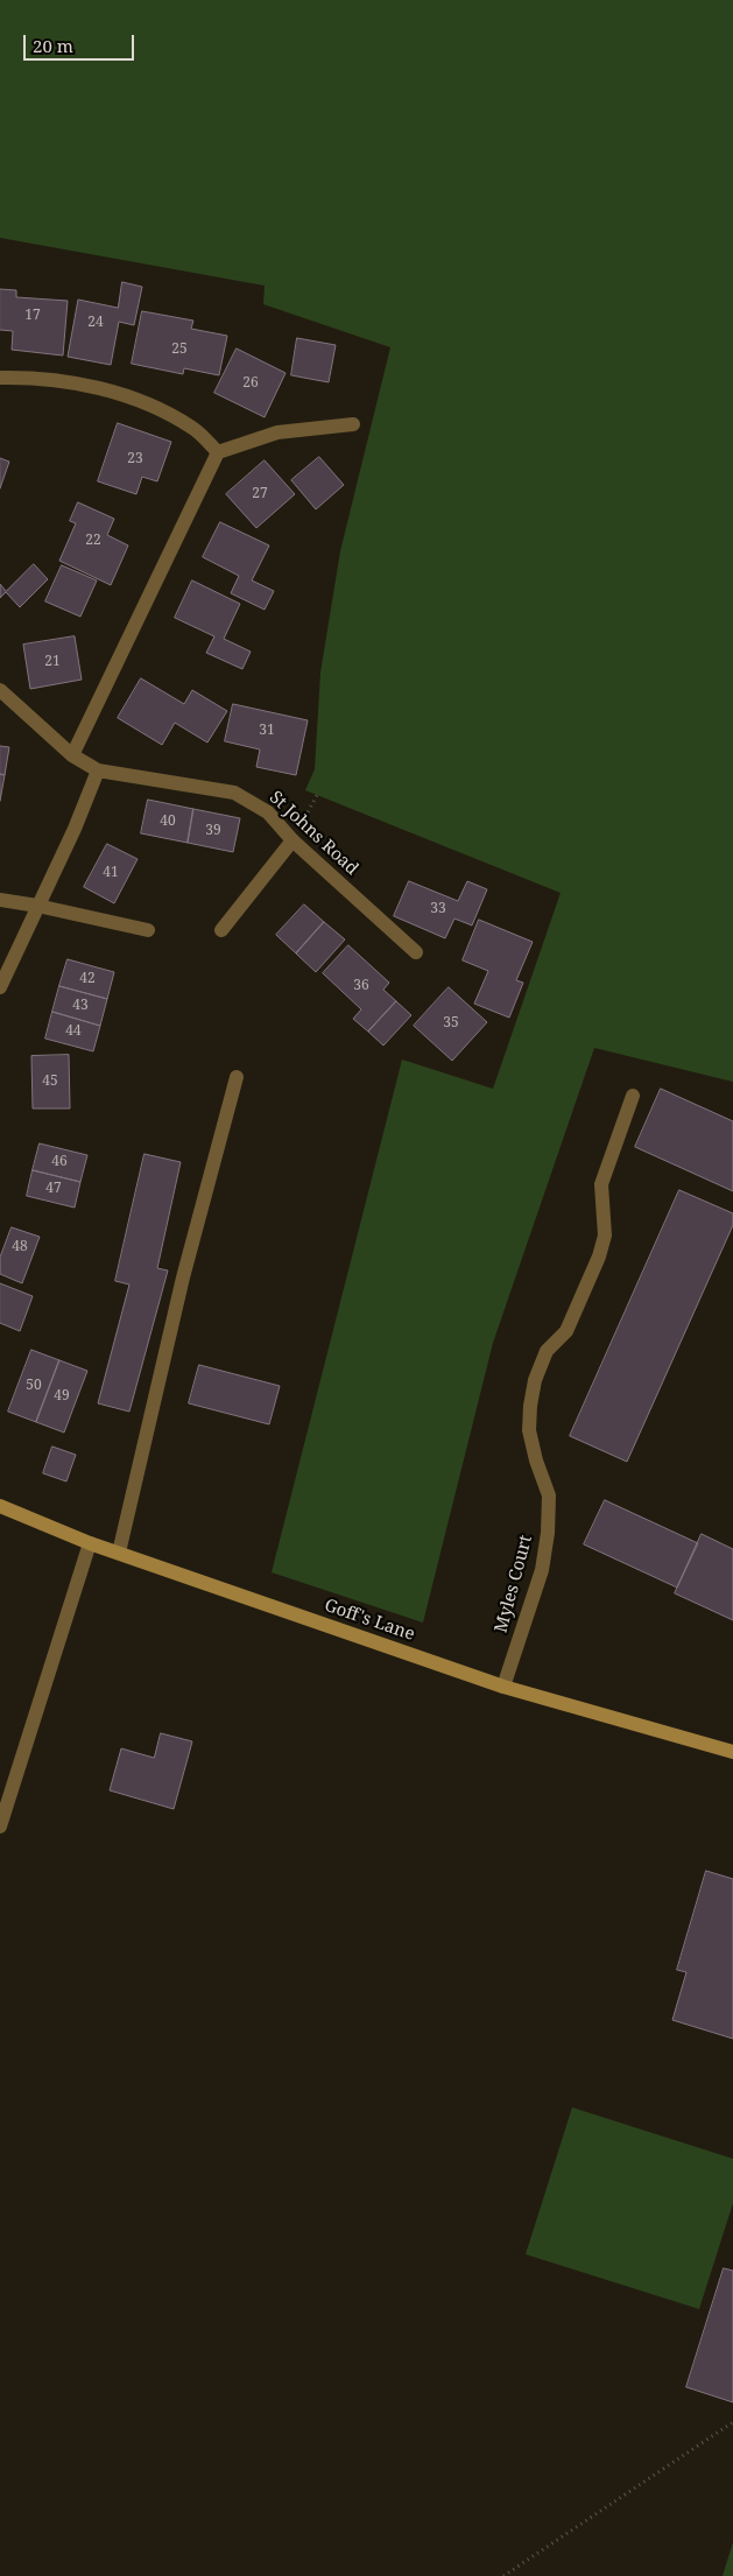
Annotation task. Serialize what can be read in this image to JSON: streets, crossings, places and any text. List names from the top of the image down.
{
  "streets": {
    "main road": ["Goff's Lane"],
    "street": ["St Johns Road", "Myles Court"]
  },
  "crossings": [
    ["Myles Court", "Goff's Lane"]
  ],
  "house_numbers": [
    "17",
    "24",
    "25",
    "26",
    "23",
    "27",
    "22",
    "21",
    "31",
    "40",
    "39",
    "41",
    "33",
    "42",
    "36",
    "43",
    "35",
    "44",
    "45",
    "46",
    "47",
    "48",
    "50",
    "49"
  ],
  "scale_bar": "20 m"
}
